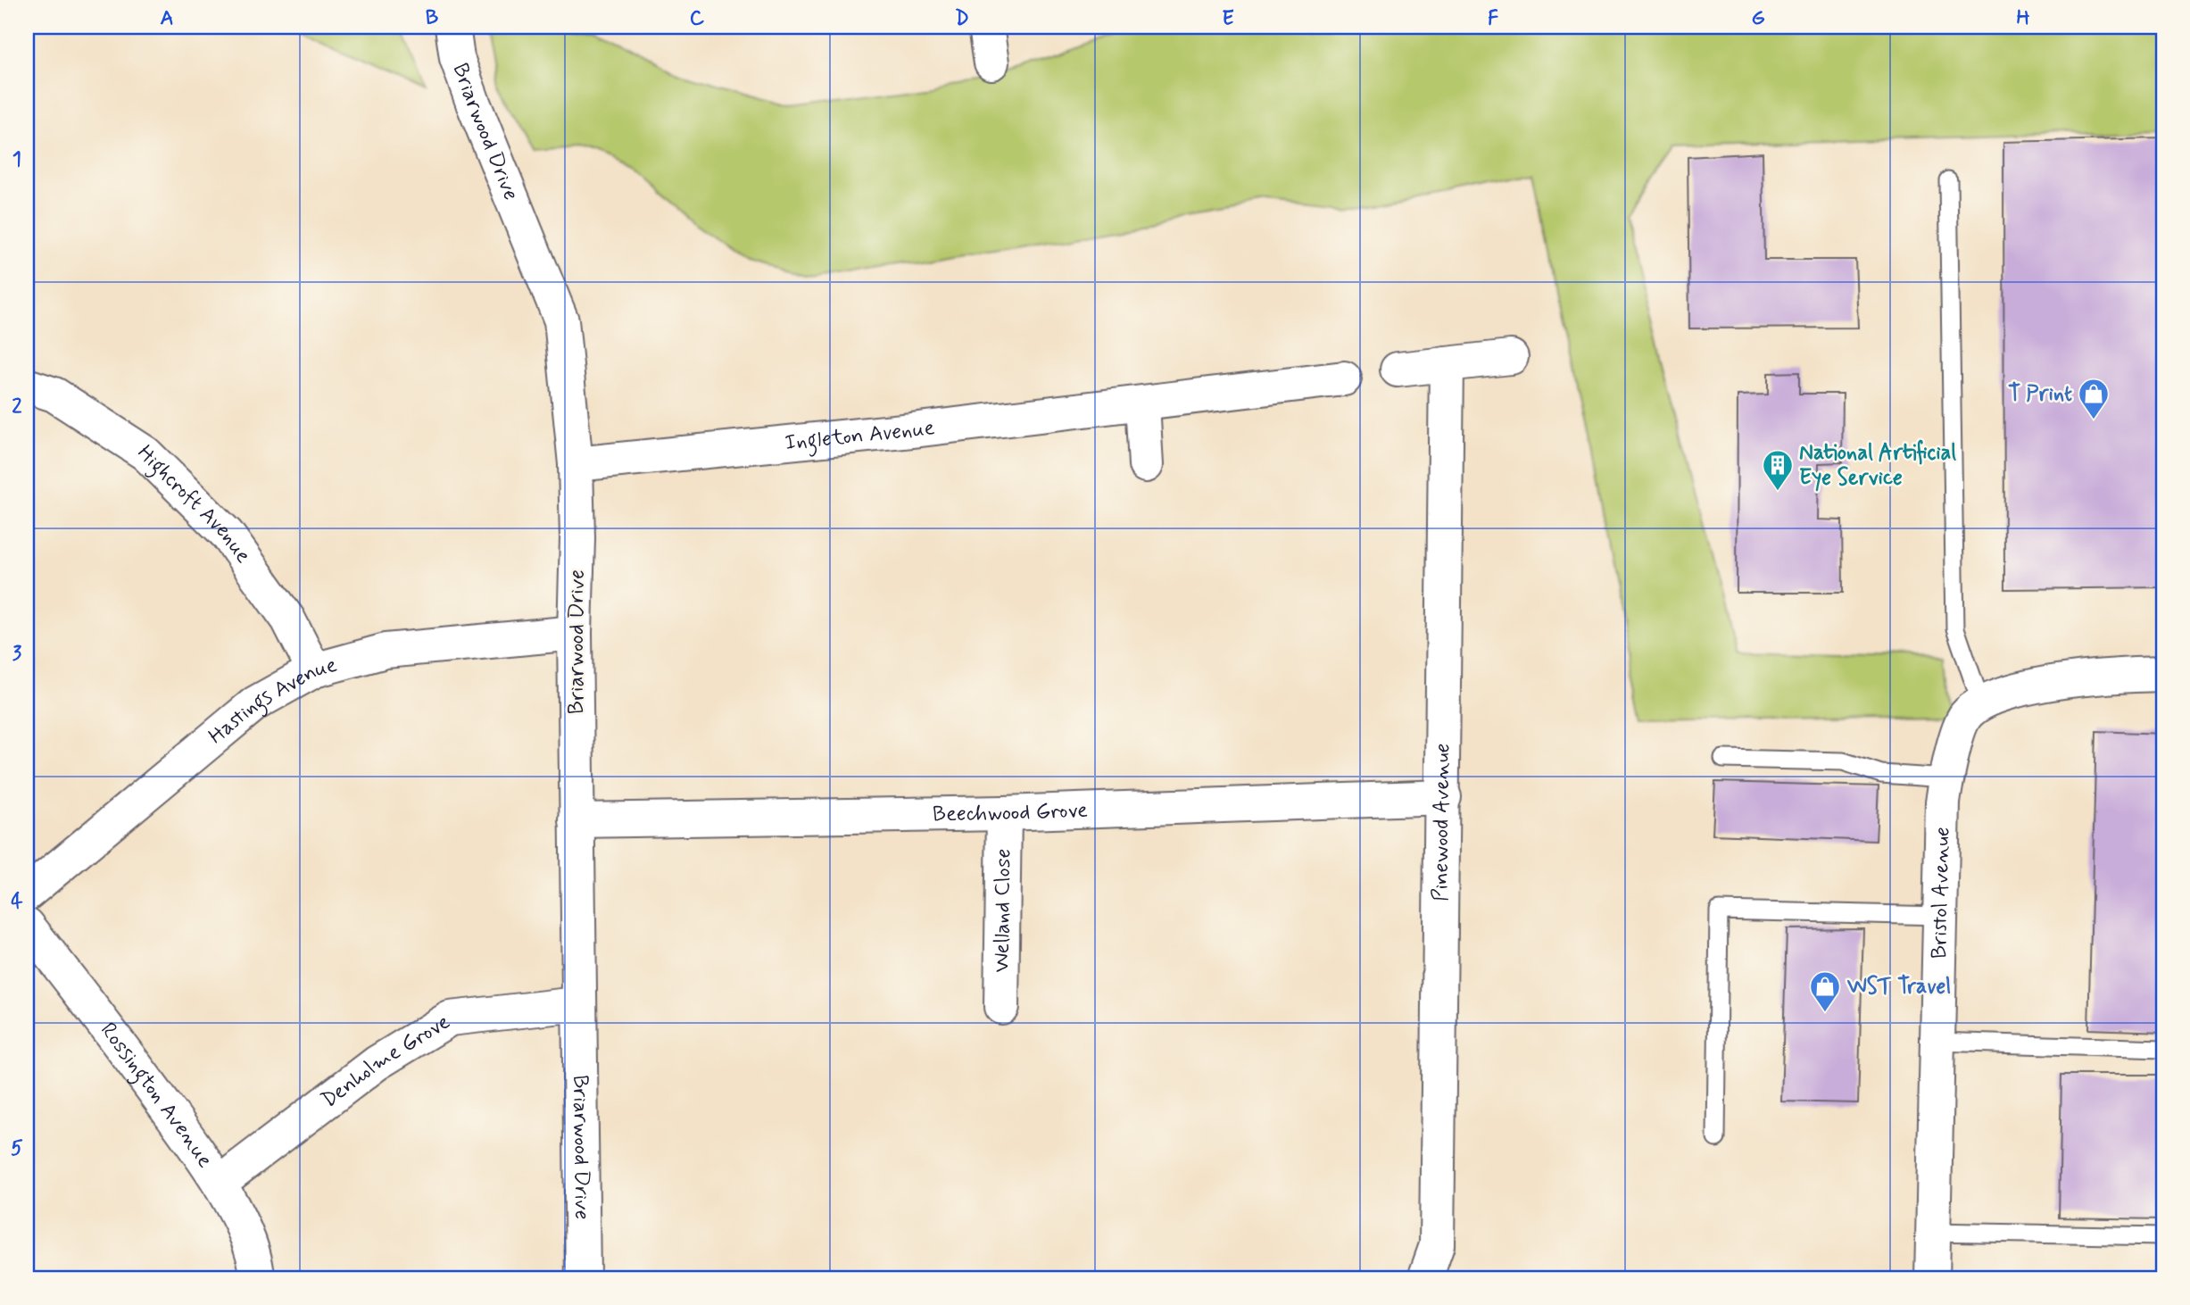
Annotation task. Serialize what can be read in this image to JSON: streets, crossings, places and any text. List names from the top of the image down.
{
  "streets": {
    "street": [
      "Briarwood Drive",
      "Ingleton Avenue",
      "Highcroft Avenue",
      "Hastings Avenue",
      "Beechwood Grove",
      "Pinewood Avenue",
      "Bristol Avenue",
      "Welland Close",
      "Denholme Grove",
      "Rossington Avenue"
    ]
  },
  "crossings": [
    ["Briarwood Drive", "Ingleton Avenue"],
    ["Briarwood Drive", "Hastings Avenue"],
    ["Briarwood Drive", "Beechwood Grove"],
    ["Briarwood Drive", "Denholme Grove"],
    ["Highcroft Avenue", "Hastings Avenue"],
    ["Beechwood Grove", "Pinewood Avenue"],
    ["Beechwood Grove", "Welland Close"],
    ["Denholme Grove", "Rossington Avenue"]
  ],
  "places": {
    "shop": ["T Print", "WST Travel"],
    "building": ["National Artificial Eye Service"]
  },
  "grid": {
    "columns": [
      "A",
      "B",
      "C",
      "D",
      "E",
      "F",
      "G",
      "H"
    ],
    "rows": [
      "1",
      "2",
      "3",
      "4",
      "5"
    ]
  }
}
